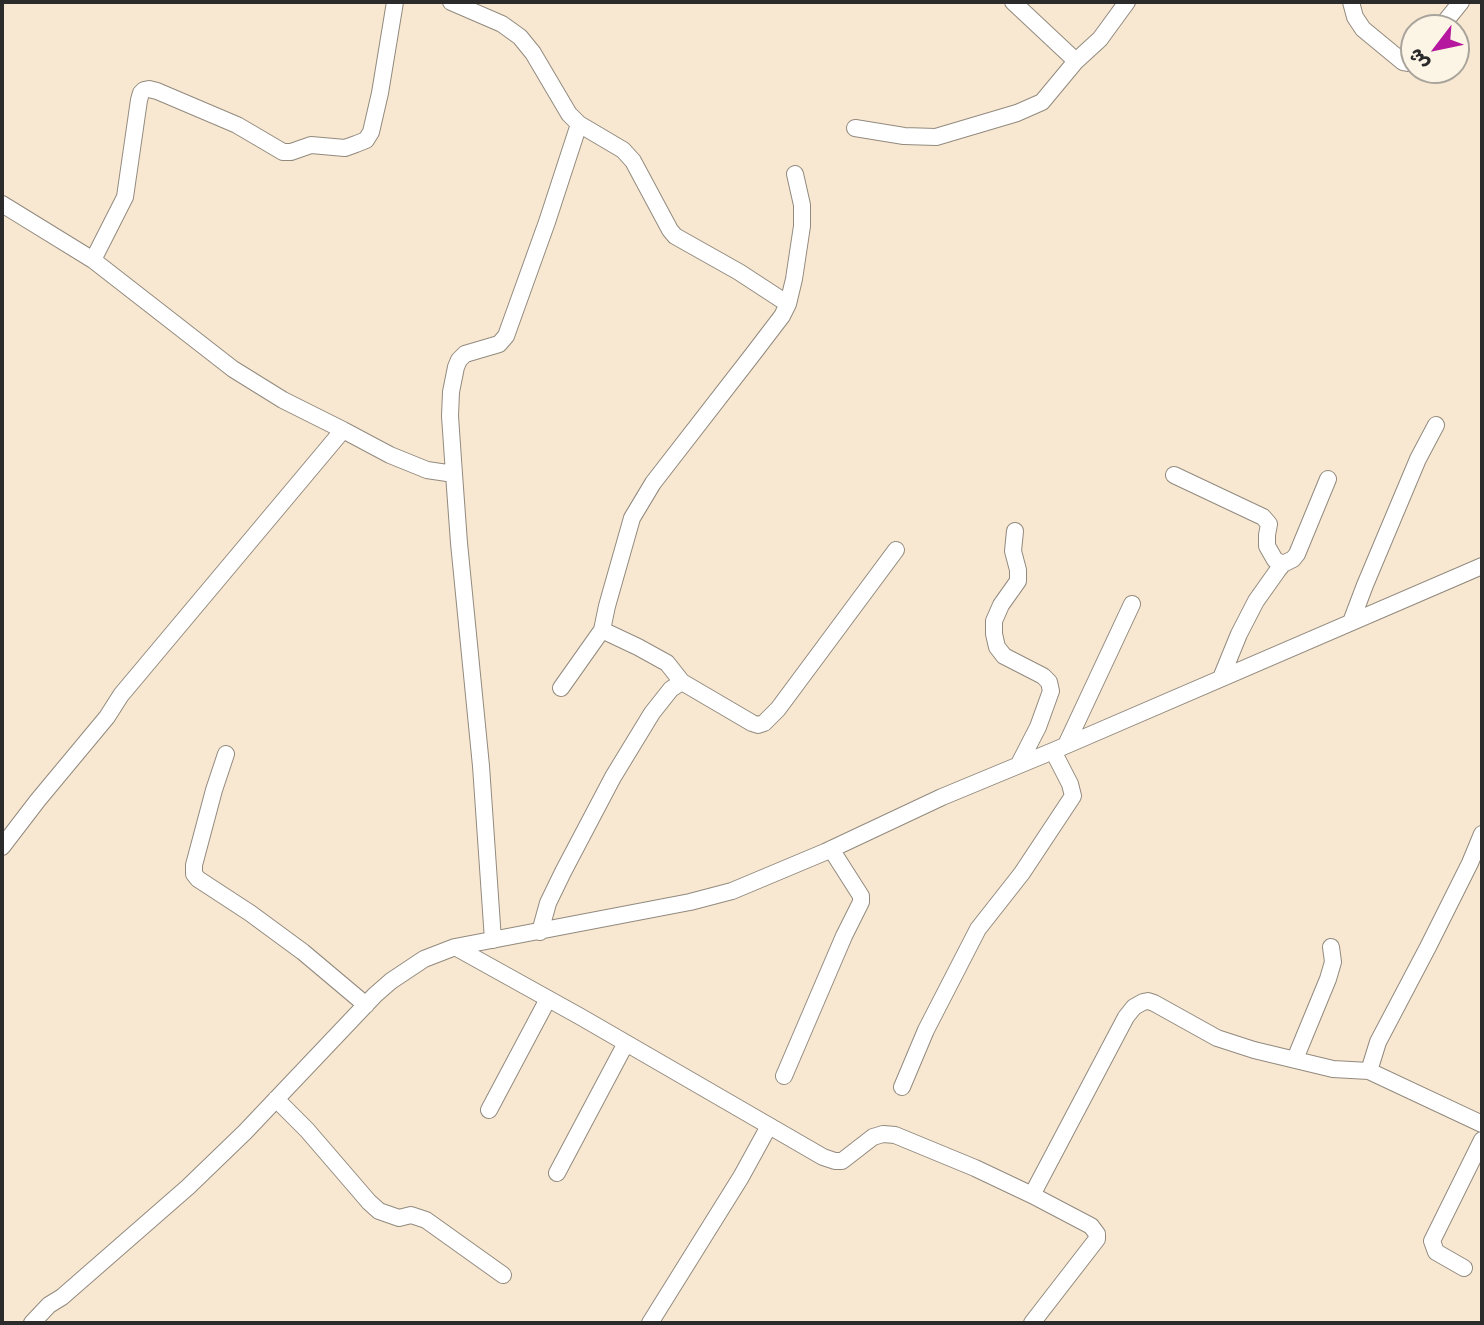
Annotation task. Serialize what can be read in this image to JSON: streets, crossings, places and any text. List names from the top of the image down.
{
  "north": "bottom left"
}
